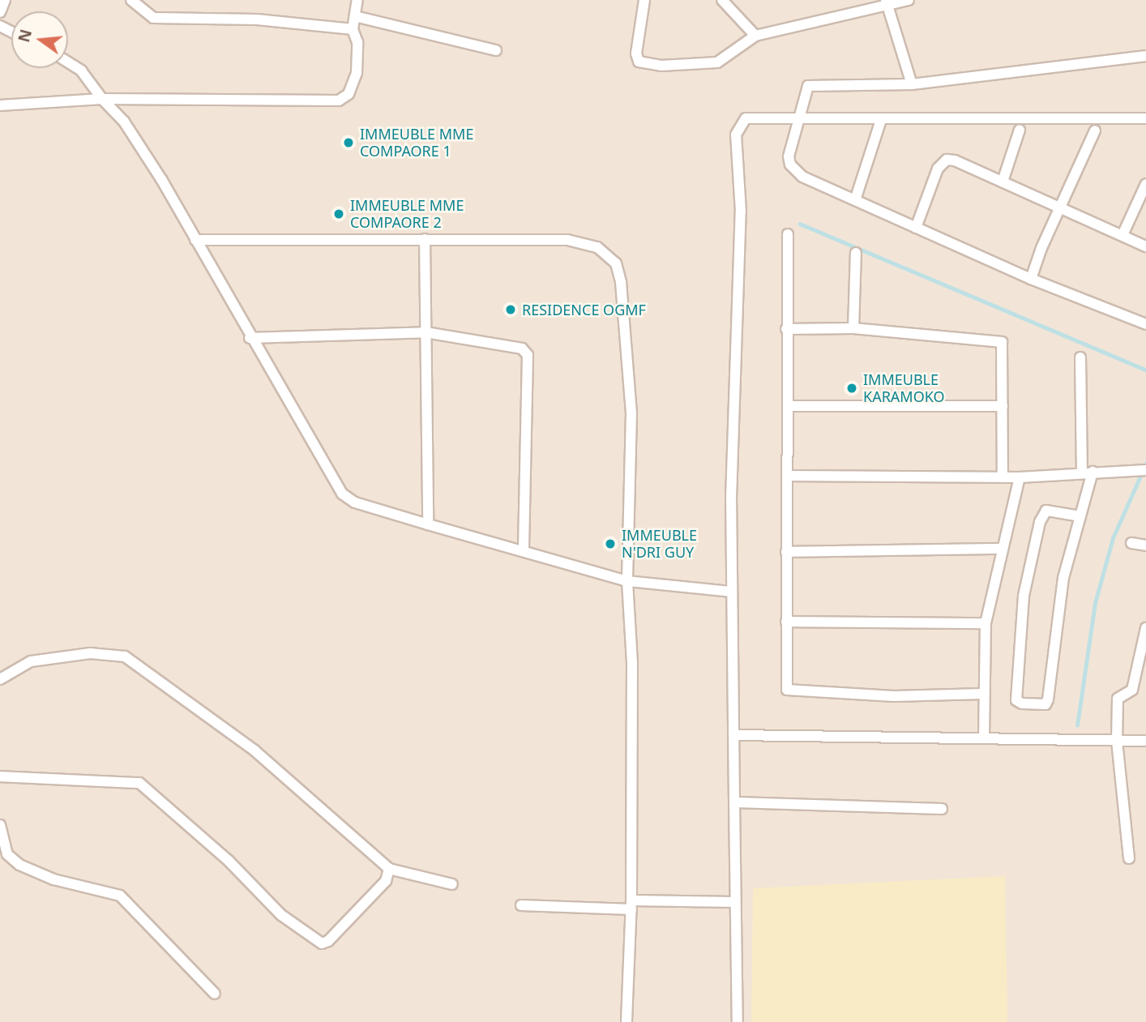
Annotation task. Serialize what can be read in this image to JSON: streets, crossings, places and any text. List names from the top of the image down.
{
  "places": [
    "IMMEUBLE MME COMPAORE 1",
    "IMMEUBLE MME COMPAORE 2",
    "RESIDENCE OGMF",
    "IMMEUBLE KARAMOKO",
    "IMMEUBLE N'DRI GUY"
  ],
  "north": "left"
}
